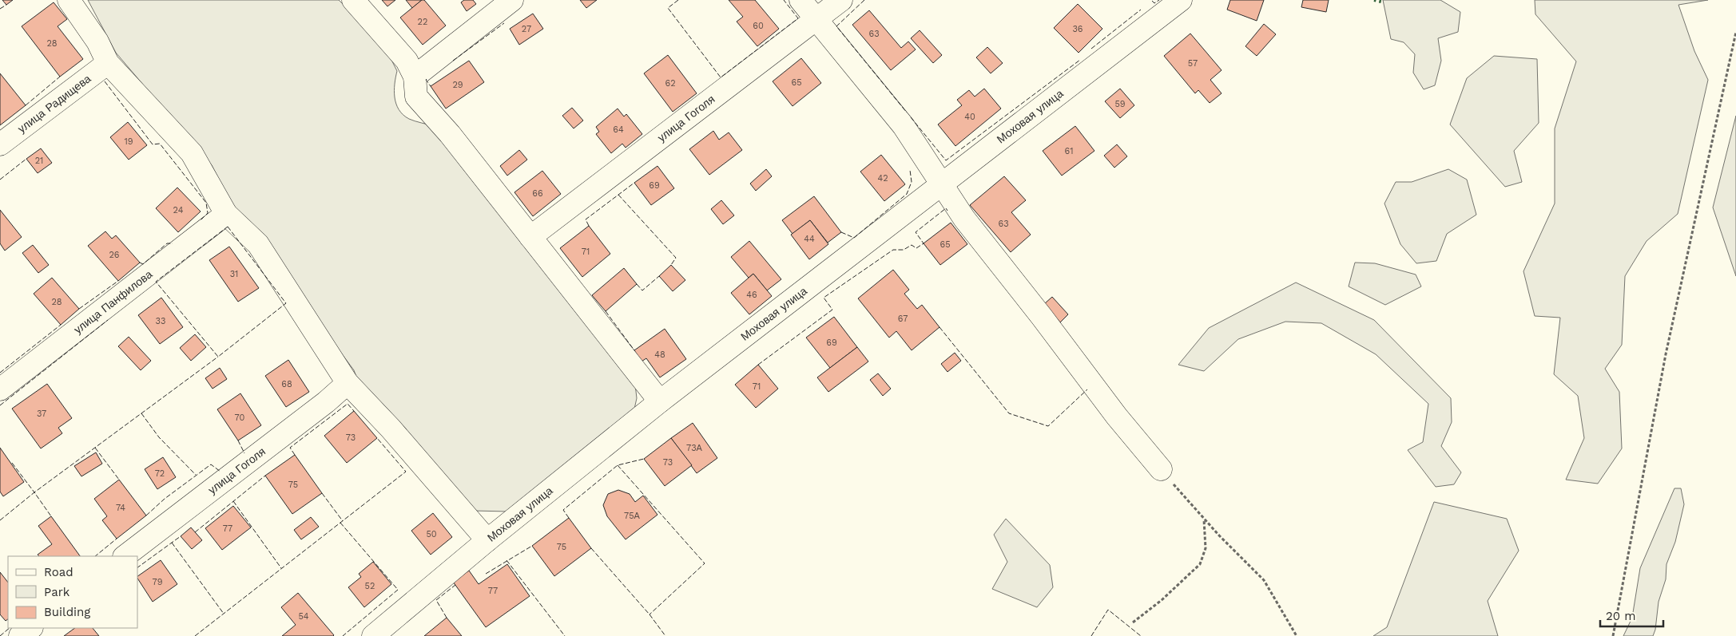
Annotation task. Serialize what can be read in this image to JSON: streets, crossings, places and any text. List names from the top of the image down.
{
  "streets": {
    "street": [
      "улица Радищева",
      "Моховая улица",
      "улица Гоголя",
      "улица Панфилова"
    ]
  },
  "house_numbers": [
    "22",
    "60",
    "27",
    "36",
    "63",
    "28",
    "57",
    "65",
    "62",
    "29",
    "59",
    "40",
    "64",
    "19",
    "61",
    "21",
    "42",
    "69",
    "66",
    "24",
    "63",
    "44",
    "65",
    "71",
    "26",
    "31",
    "46",
    "28",
    "67",
    "33",
    "69",
    "48",
    "68",
    "71",
    "37",
    "70",
    "73",
    "73А",
    "73",
    "72",
    "75",
    "74",
    "75А",
    "77",
    "50",
    "75",
    "79",
    "52",
    "77",
    "54"
  ],
  "legend": ["Road", "Park", "Building"],
  "scale_bar": "20 m"
}
